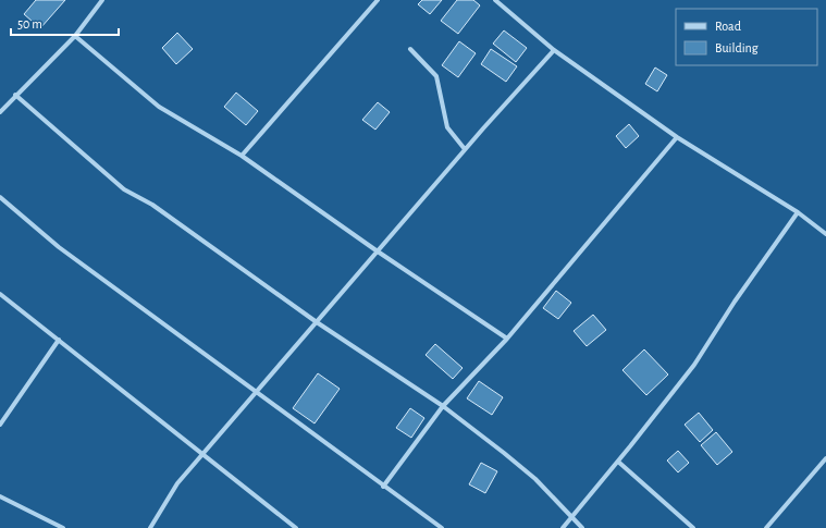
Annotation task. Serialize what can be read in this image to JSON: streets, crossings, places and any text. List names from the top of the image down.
{
  "legend": ["Road", "Building"],
  "scale_bar": "50 m"
}
